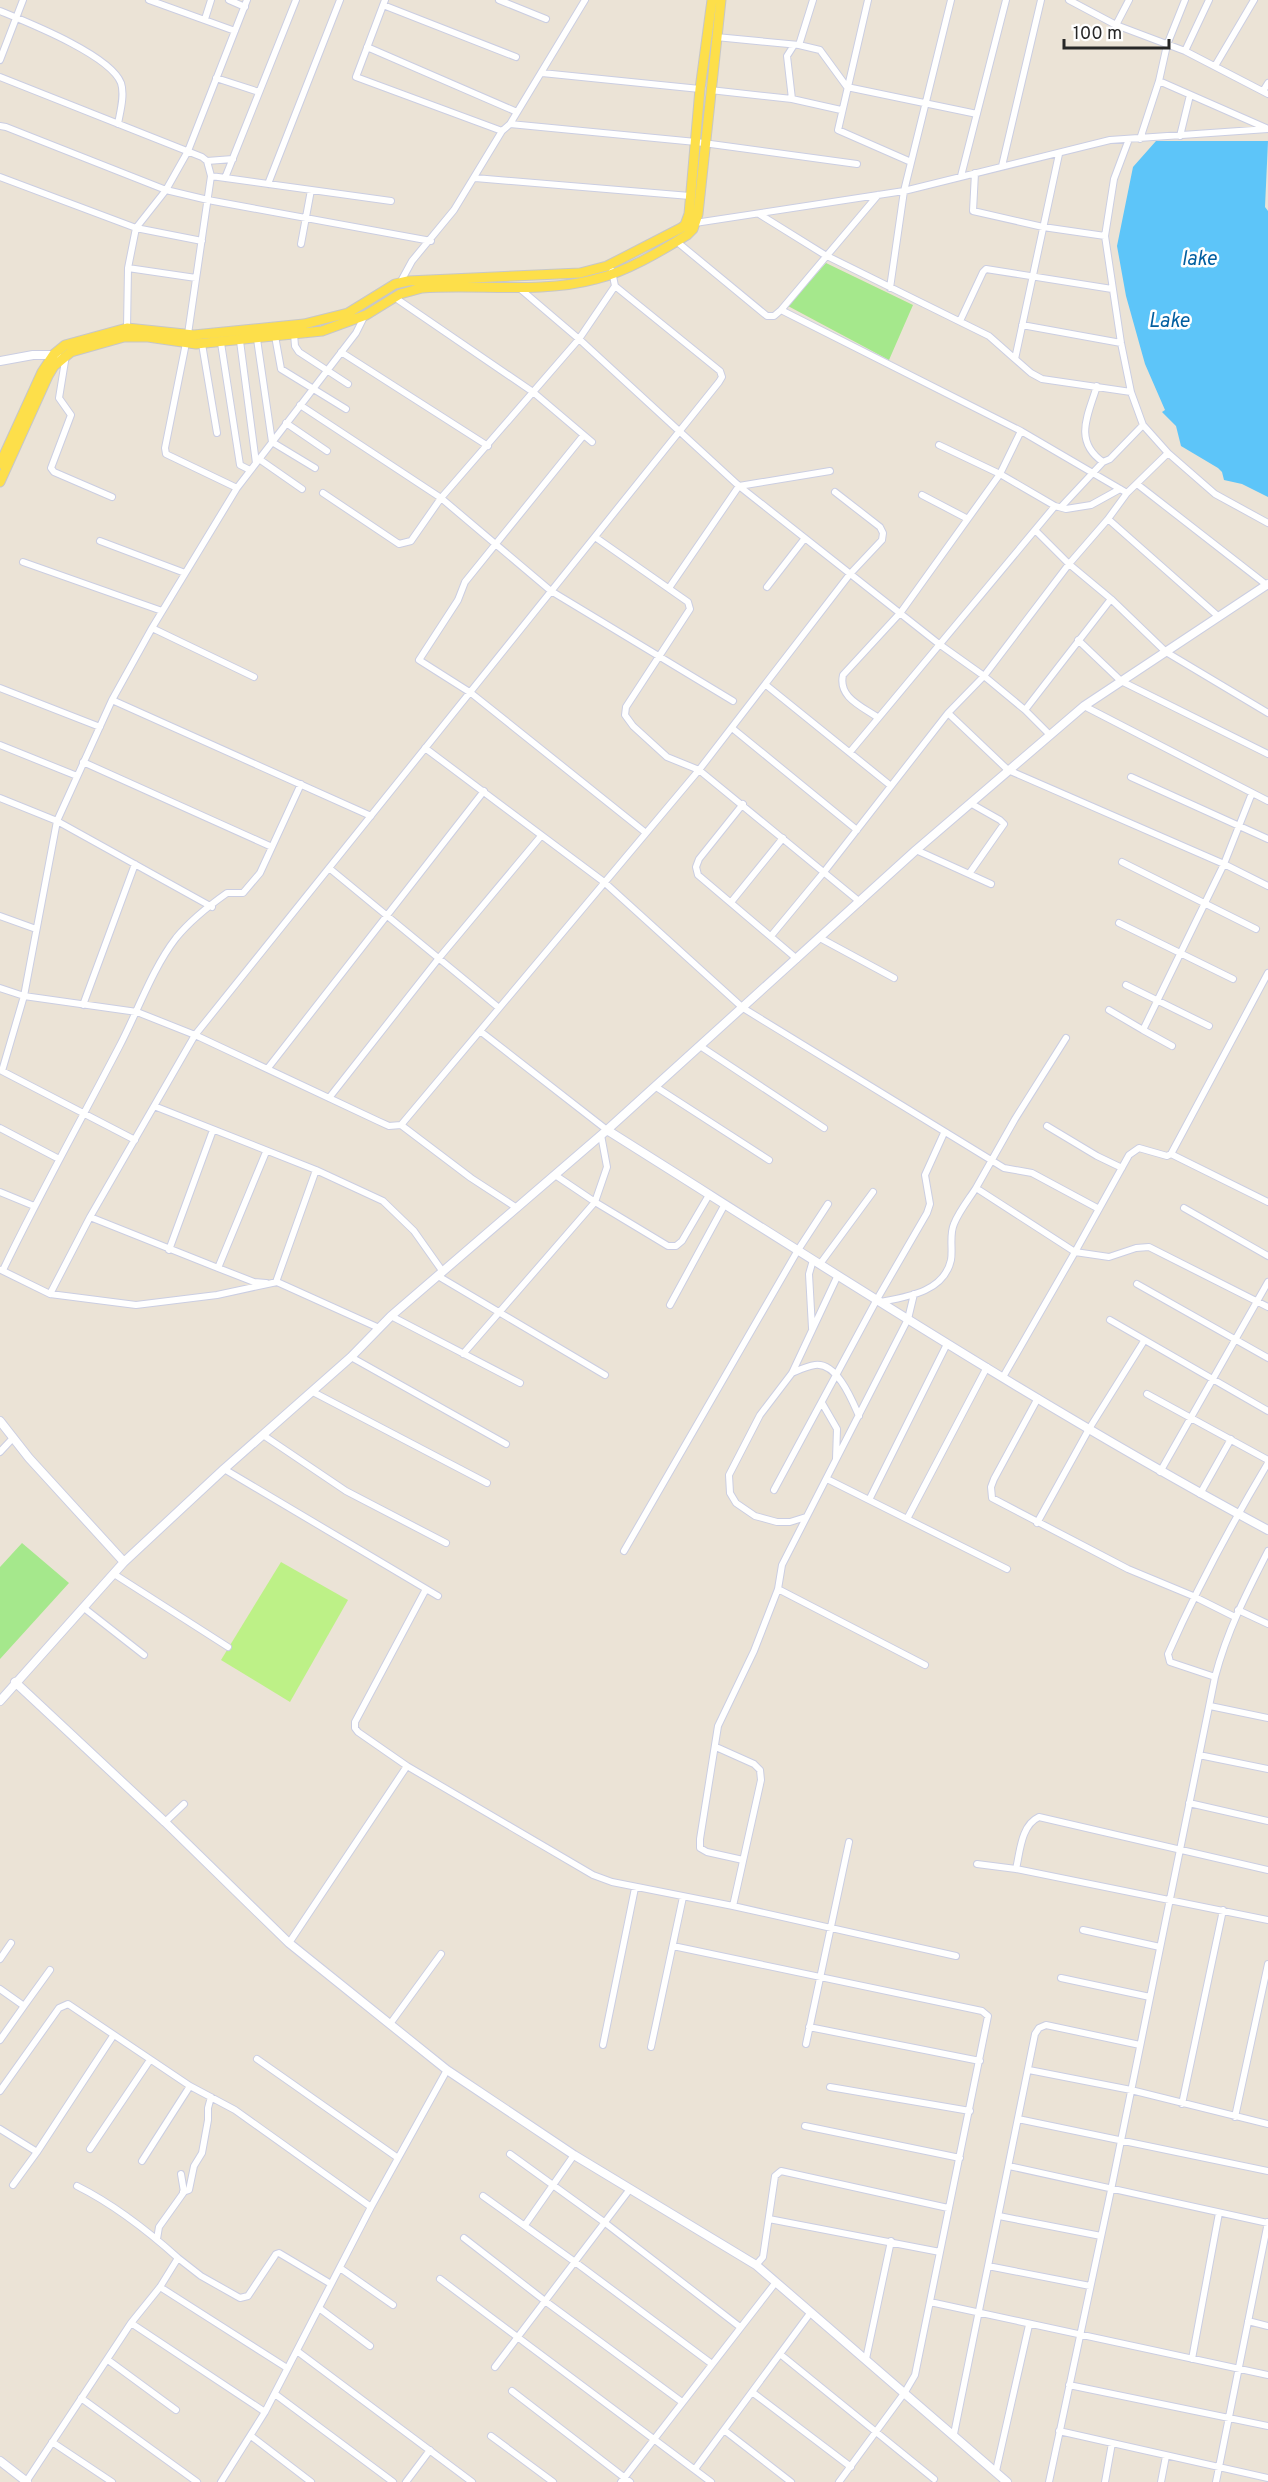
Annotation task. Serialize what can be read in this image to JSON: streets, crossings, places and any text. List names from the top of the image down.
{
  "water": ["lake", "Lake"],
  "scale_bar": "100 m"
}
